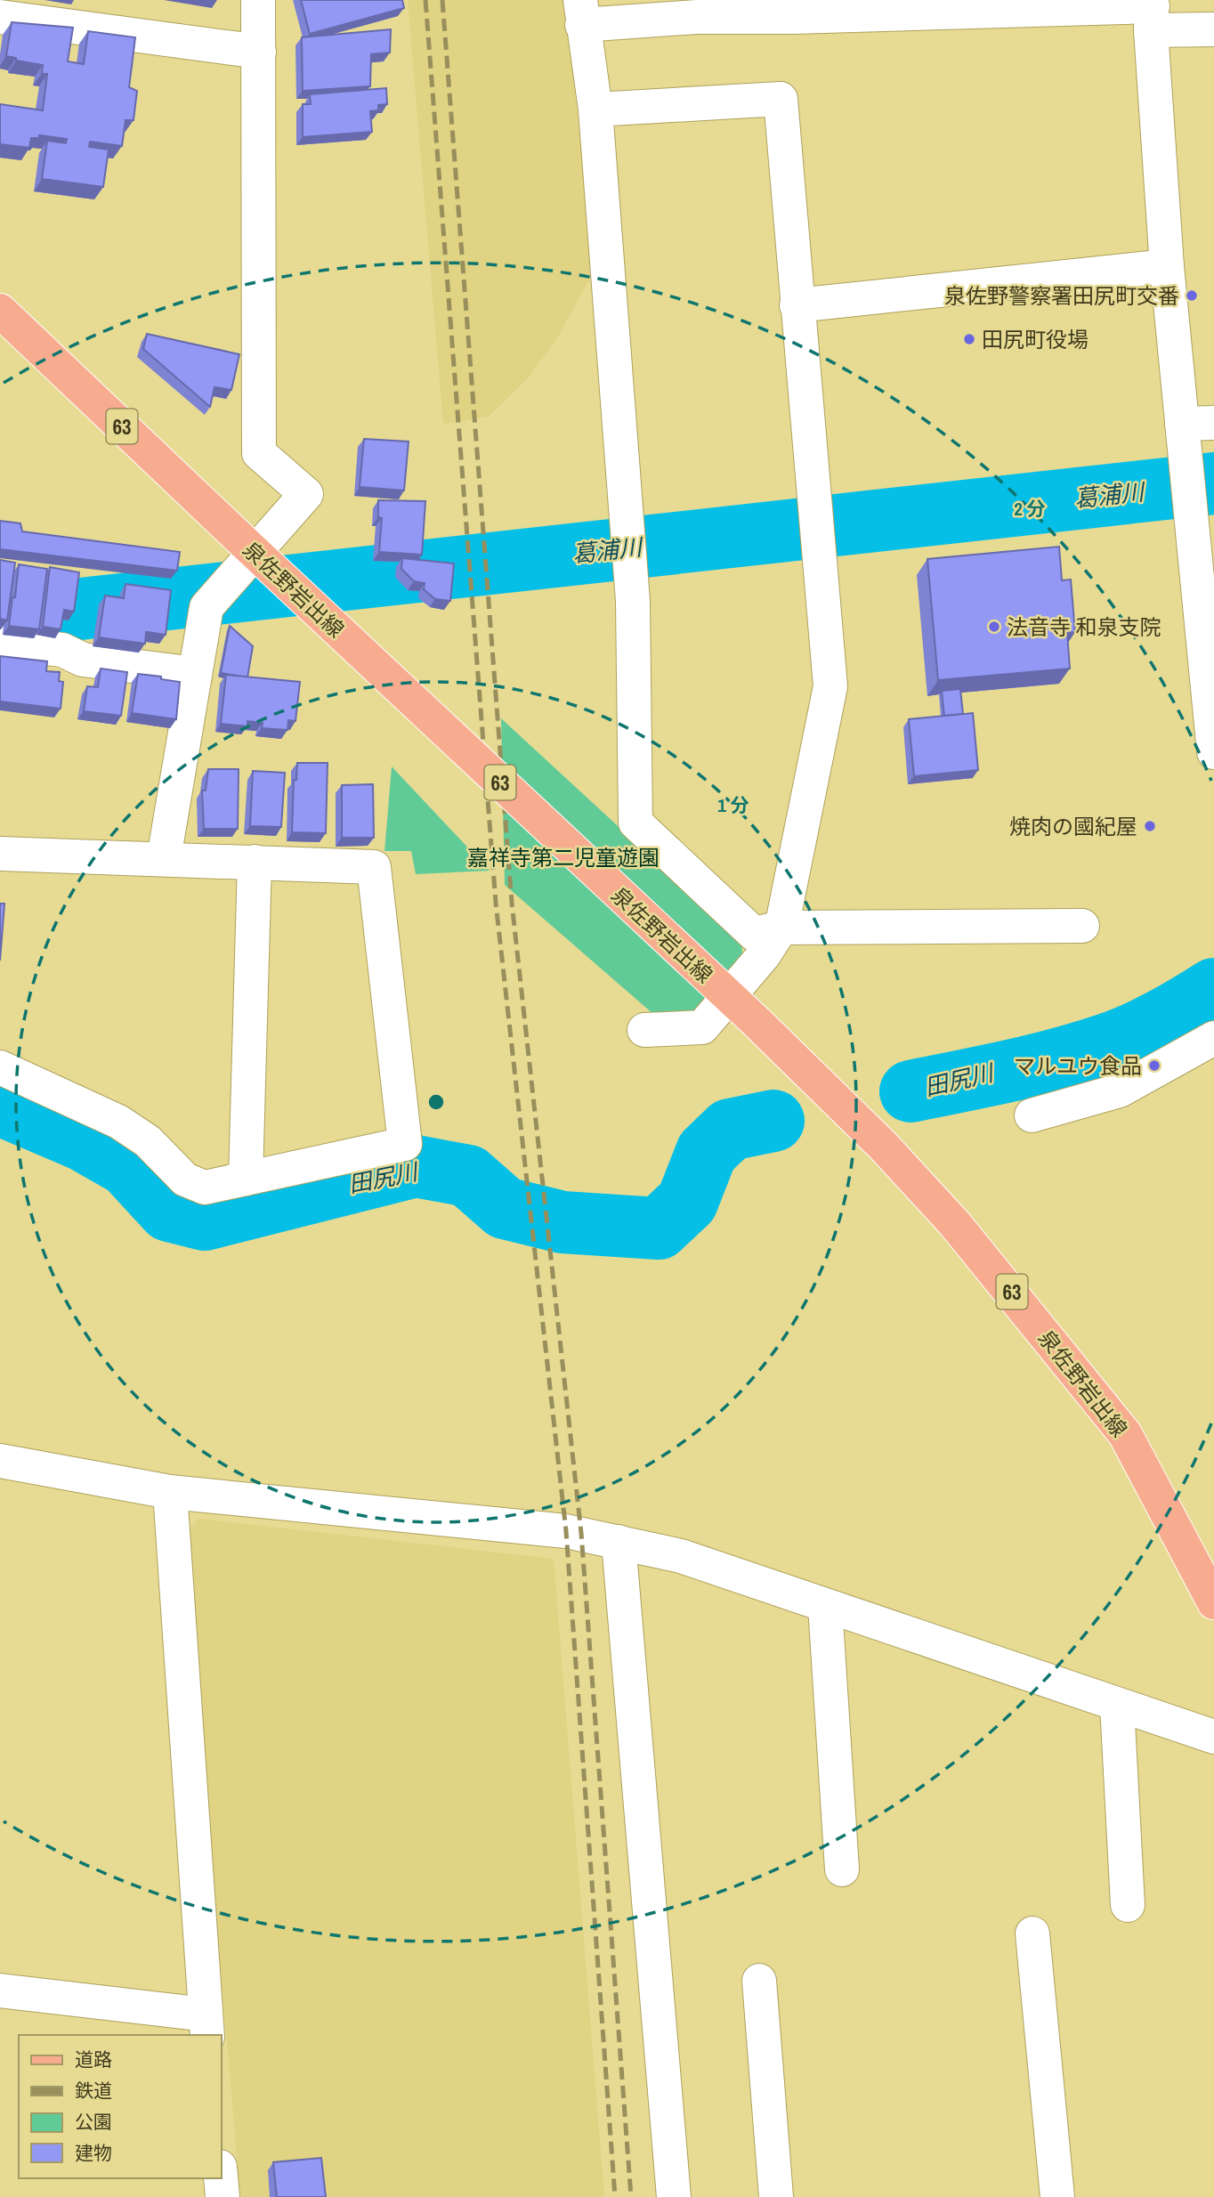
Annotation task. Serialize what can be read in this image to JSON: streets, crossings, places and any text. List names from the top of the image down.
{
  "streets": {
    "main road": ["63", "泉佐野岩出線"]
  },
  "water": ["葛浦川", "田尻川"],
  "parks": ["嘉祥寺第二児童遊園"],
  "places": [
    "泉佐野警察署田尻町交番",
    "田尻町役場",
    "法音寺 和泉支院",
    "焼肉の國紀屋",
    "マルユウ食品"
  ],
  "legend": [
    "道路",
    "鉄道",
    "公園",
    "建物"
  ],
  "rings": ["2 分", "1 分"]
}
